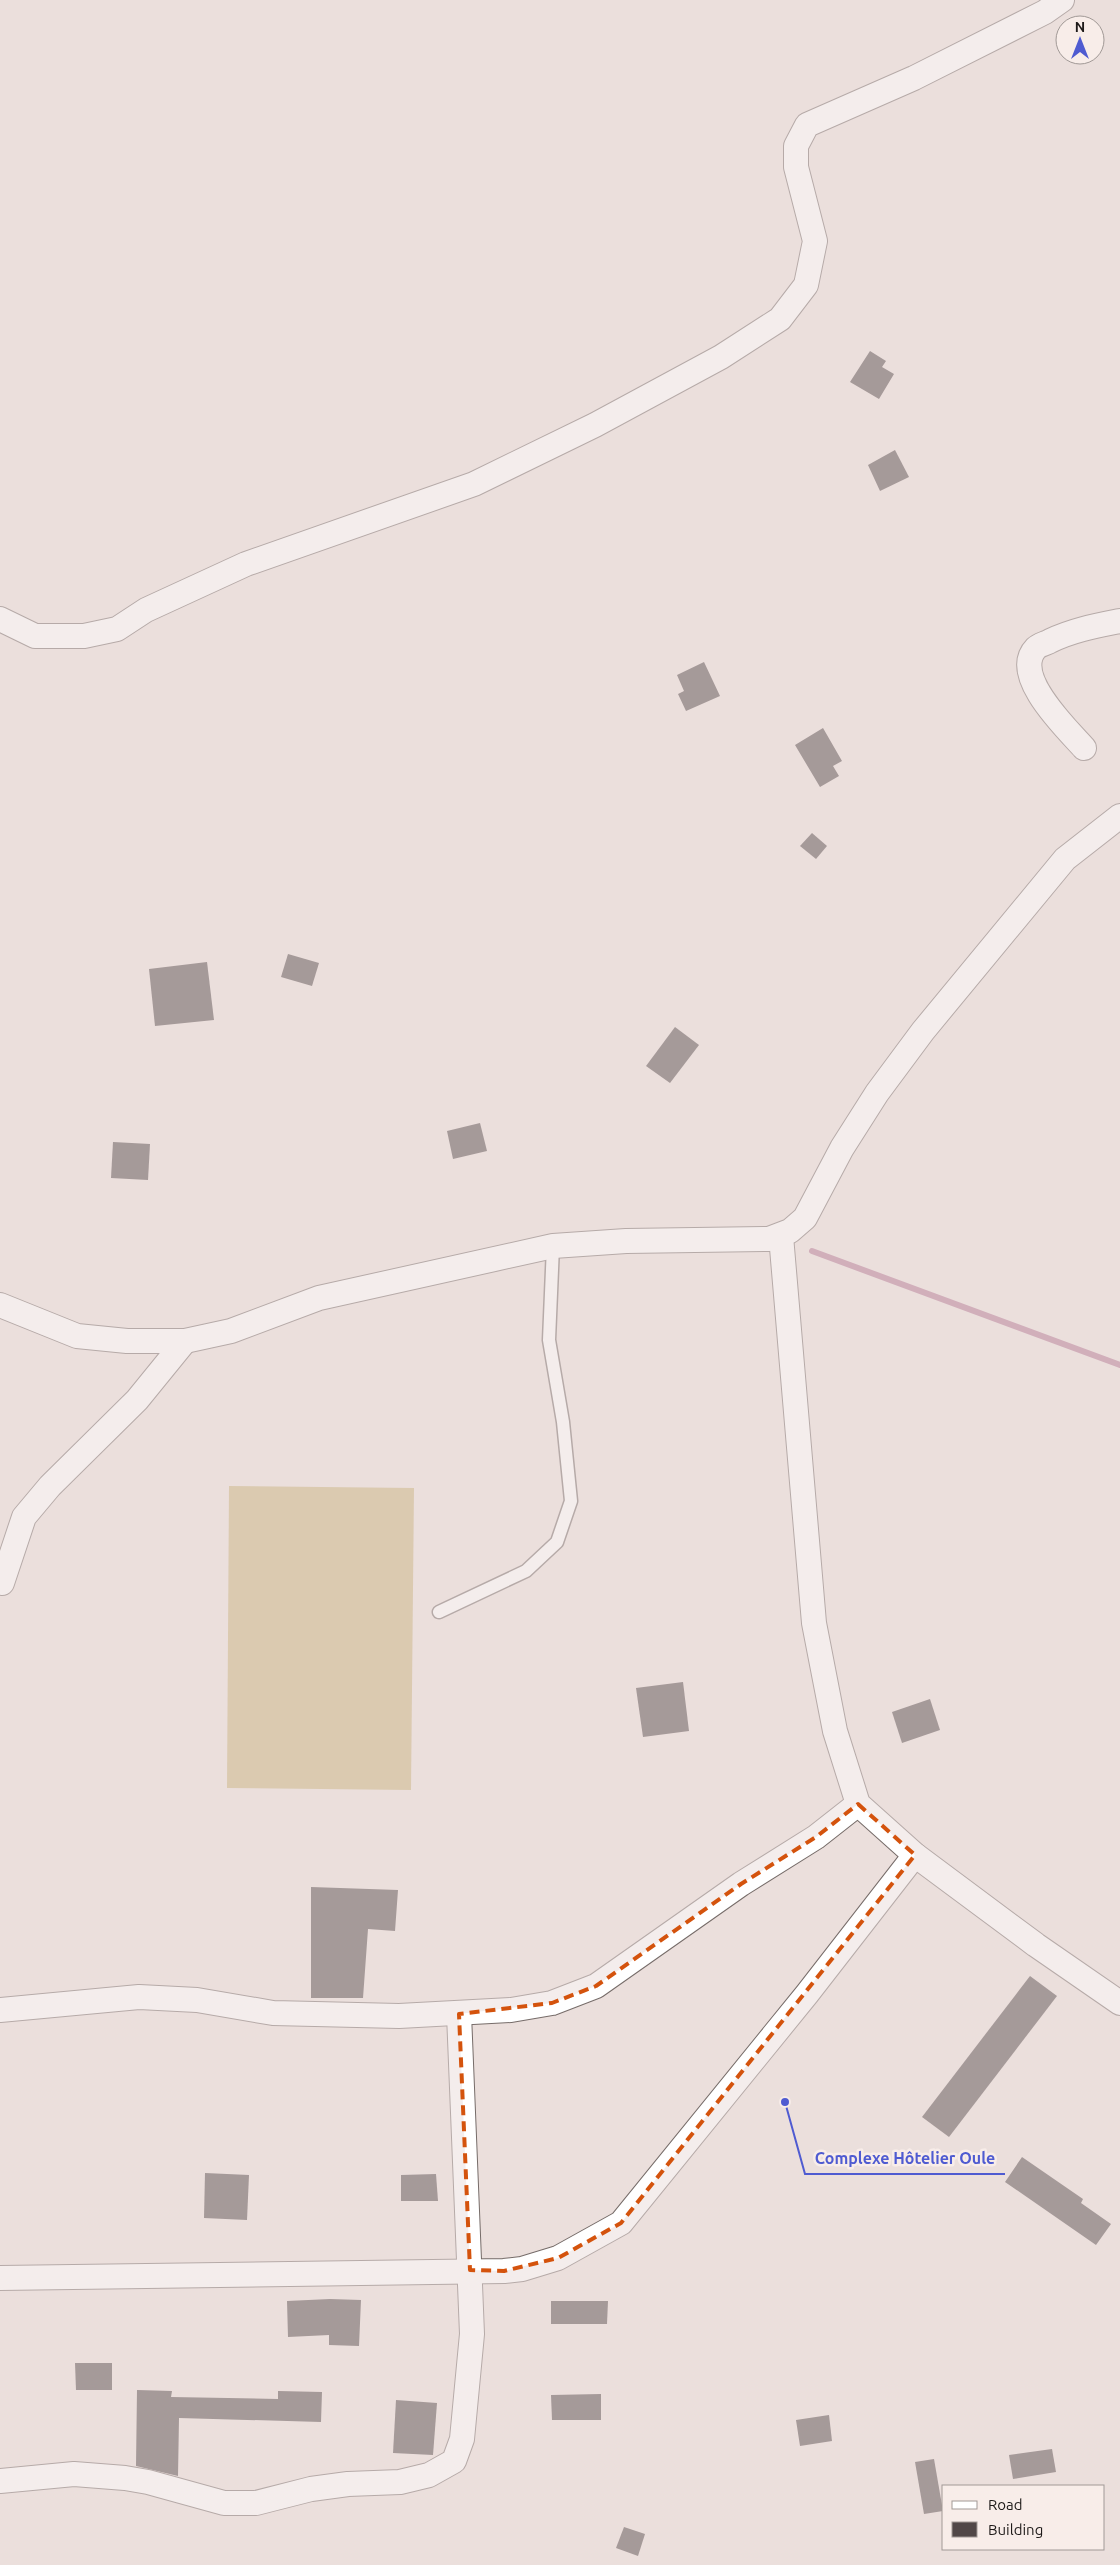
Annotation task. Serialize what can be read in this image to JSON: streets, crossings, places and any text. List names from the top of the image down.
{
  "places": ["Complexe Hôtelier Oule"],
  "legend": ["Road", "Building"],
  "north": "top"
}
